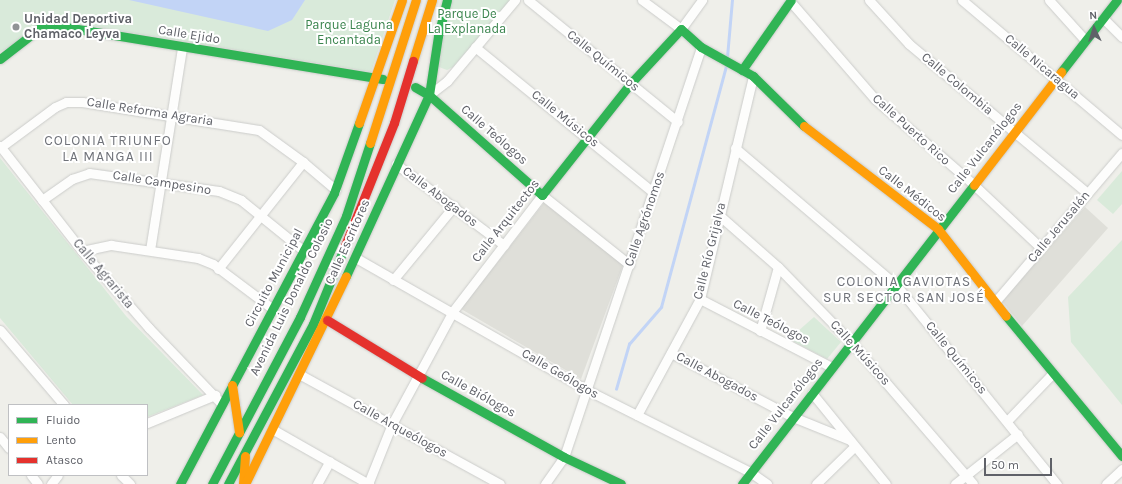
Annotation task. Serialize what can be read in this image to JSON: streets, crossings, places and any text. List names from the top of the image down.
{
  "streets": {
    "street": [
      "Calle Ejido",
      "Calle Químicos",
      "Calle Nicaragua",
      "Calle Colombia",
      "Calle Reforma Agraria",
      "Calle Músicos",
      "Calle Puerto Rico",
      "Calle Teólogos",
      "Calle Vulcanólogos",
      "Calle Campesino",
      "Calle Médicos",
      "Calle Abogados",
      "Calle Agrónomos",
      "Calle Arquitectos",
      "Calle Jerusalén",
      "Calle Escritores",
      "Calle Río Grijalva",
      "Calle Agrarista",
      "Circuito Municipal",
      "Avenida Luis Donaldo Colosio",
      "Calle Geólogos",
      "Calle Biólogos",
      "Calle Arqueólogos"
    ]
  },
  "crossings": [
    ["Calle Ejido", "Circuito Municipal"],
    ["Calle Químicos", "Calle Vulcanólogos"],
    ["Calle Químicos", "Calle Agrónomos"],
    ["Calle Químicos", "Calle Arquitectos"],
    ["Calle Químicos", "Calle Río Grijalva"],
    ["Calle Nicaragua", "Calle Vulcanólogos"],
    ["Calle Colombia", "Calle Vulcanólogos"],
    ["Calle Colombia", "Calle Jerusalén"],
    ["Calle Reforma Agraria", "Calle Agrarista"],
    ["Calle Reforma Agraria", "Circuito Municipal"],
    ["Calle Músicos", "Calle Vulcanólogos"],
    ["Calle Músicos", "Calle Agrónomos"],
    ["Calle Músicos", "Calle Arquitectos"],
    ["Calle Músicos", "Calle Río Grijalva"],
    ["Calle Puerto Rico", "Calle Vulcanólogos"],
    ["Calle Puerto Rico", "Calle Jerusalén"],
    ["Calle Teólogos", "Calle Vulcanólogos"],
    ["Calle Teólogos", "Calle Agrónomos"],
    ["Calle Teólogos", "Calle Arquitectos"],
    ["Calle Teólogos", "Calle Escritores"],
    ["Calle Teólogos", "Calle Río Grijalva"],
    ["Calle Vulcanólogos", "Calle Médicos"],
    ["Calle Vulcanólogos", "Calle Abogados"],
    ["Calle Vulcanólogos", "Calle Geólogos"],
    ["Calle Campesino", "Calle Agrarista"],
    ["Calle Campesino", "Circuito Municipal"],
    ["Calle Médicos", "Calle Agrónomos"],
    ["Calle Médicos", "Calle Arquitectos"],
    ["Calle Médicos", "Calle Jerusalén"],
    ["Calle Médicos", "Calle Río Grijalva"],
    ["Calle Abogados", "Calle Arquitectos"],
    ["Calle Abogados", "Calle Escritores"],
    ["Calle Abogados", "Calle Río Grijalva"],
    ["Calle Agrónomos", "Calle Geólogos"],
    ["Calle Agrónomos", "Calle Biólogos"],
    ["Calle Arquitectos", "Calle Geólogos"],
    ["Calle Arquitectos", "Calle Biólogos"],
    ["Calle Arquitectos", "Calle Arqueólogos"],
    ["Calle Escritores", "Calle Geólogos"],
    ["Calle Escritores", "Calle Biólogos"],
    ["Calle Escritores", "Calle Arqueólogos"],
    ["Calle Río Grijalva", "Calle Geólogos"],
    ["Calle Agrarista", "Circuito Municipal"]
  ],
  "districts": ["COLONIA TRIUNFO LA MANGA III", "COLONIA GAVIOTAS SUR SECTOR SAN JOSÉ"],
  "parks": ["Parque De La Explanada", "Parque Laguna Encantada"],
  "places": ["Unidad Deportiva Chamaco Leyva"],
  "legend": ["Fluido", "Lento", "Atasco"],
  "scale_bar": "50 m",
  "north": "top"
}
